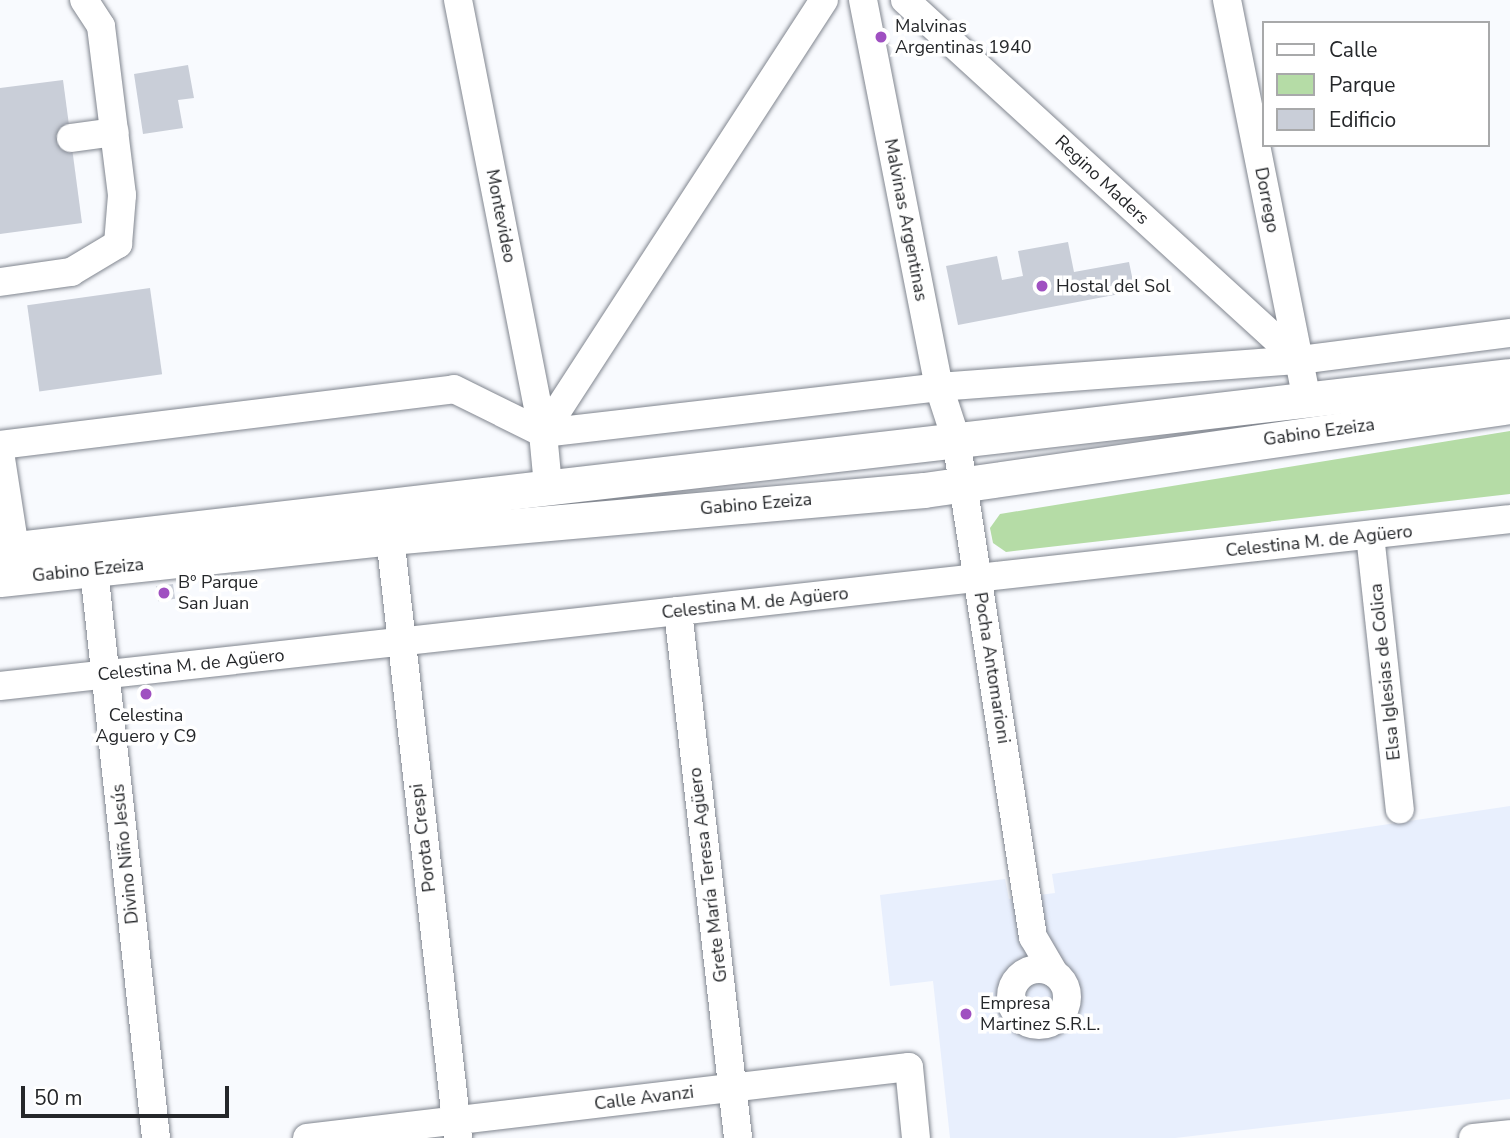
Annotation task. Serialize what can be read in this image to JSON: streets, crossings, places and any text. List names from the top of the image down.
{
  "streets": {
    "main road": ["Gabino Ezeiza"],
    "street": [
      "Regino Maders",
      "Dorrego",
      "Montevideo",
      "Malvinas Argentinas",
      "Celestina M. de Agüero",
      "Pocha Antomarioni",
      "Elsa Iglesias de Colica",
      "Porota Crespi",
      "Divino Niño Jesús",
      "Grete María Teresa Agüero",
      "Calle Avanzi"
    ]
  },
  "crossings": [
    ["Regino Maders", "Dorrego"],
    ["Dorrego", "Gabino Ezeiza"],
    ["Montevideo", "Gabino Ezeiza"],
    ["Malvinas Argentinas", "Gabino Ezeiza"],
    ["Malvinas Argentinas", "Pocha Antomarioni"],
    ["Gabino Ezeiza", "Pocha Antomarioni"],
    ["Gabino Ezeiza", "Porota Crespi"],
    ["Gabino Ezeiza", "Divino Niño Jesús"],
    ["Celestina M. de Agüero", "Pocha Antomarioni"],
    ["Celestina M. de Agüero", "Elsa Iglesias de Colica"],
    ["Celestina M. de Agüero", "Porota Crespi"],
    ["Celestina M. de Agüero", "Divino Niño Jesús"],
    ["Celestina M. de Agüero", "Grete María Teresa Agüero"],
    ["Porota Crespi", "Calle Avanzi"],
    ["Grete María Teresa Agüero", "Calle Avanzi"]
  ],
  "places": [
    "Malvinas Argentinas 1940",
    "Hostal del Sol",
    "Bº Parque San Juan",
    "Celestina Aguero y C9",
    "Empresa Martinez S.R.L."
  ],
  "legend": ["Calle", "Parque", "Edificio"],
  "scale_bar": "50 m"
}
